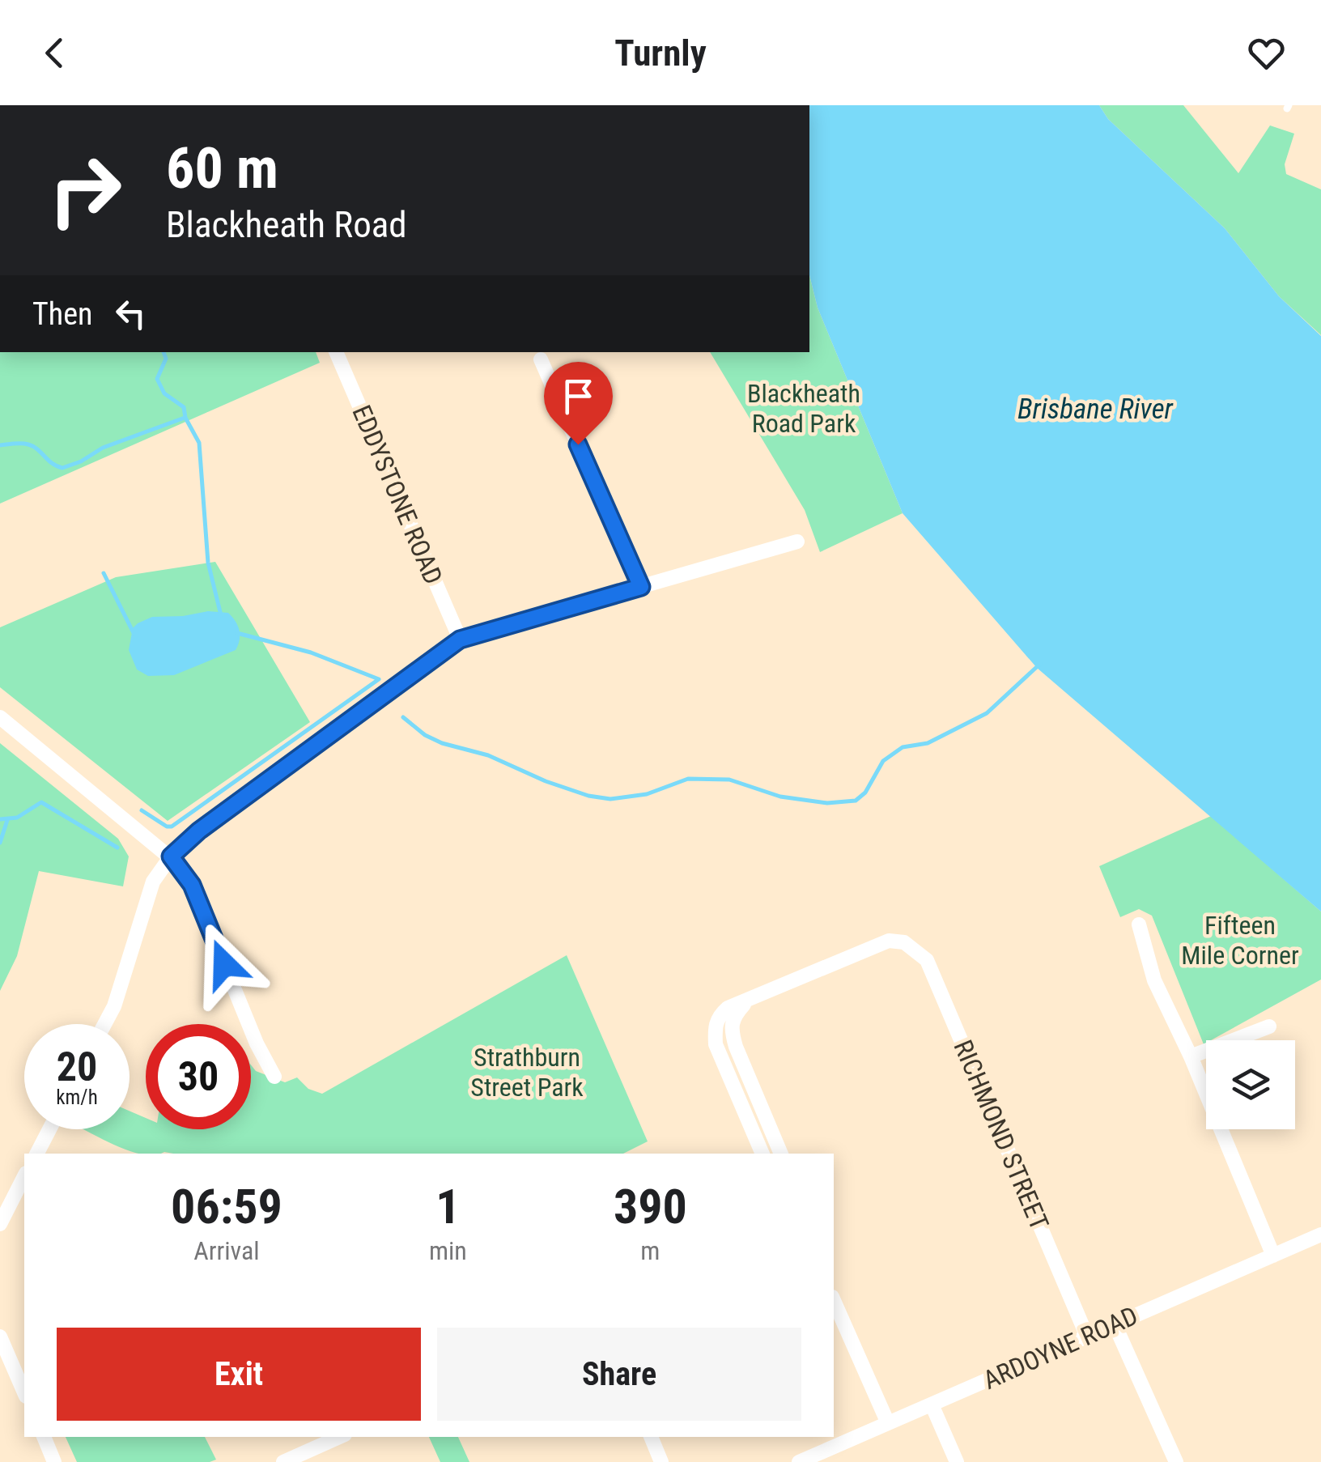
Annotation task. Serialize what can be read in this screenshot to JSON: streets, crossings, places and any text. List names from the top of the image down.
{
  "streets": {
    "street": ["EDDYSTONE ROAD", "RICHMOND STREET", "ARDOYNE ROAD"]
  },
  "crossings": [
    ["RICHMOND STREET", "ARDOYNE ROAD"]
  ],
  "water": ["Brisbane River"],
  "parks": ["Blackheath Road Park", "Fifteen Mile Corner", "Strathburn Street Park"],
  "page": {
    "header": "Turnly",
    "turn": ["60 m", "Blackheath Road"],
    "then": "Then",
    "speed": "20 km/h",
    "limit": "30",
    "eta": [
      "06:59",
      "Arrival",
      "1",
      "min",
      "390",
      "m"
    ],
    "buttons": ["Exit", "Share"]
  }
}
